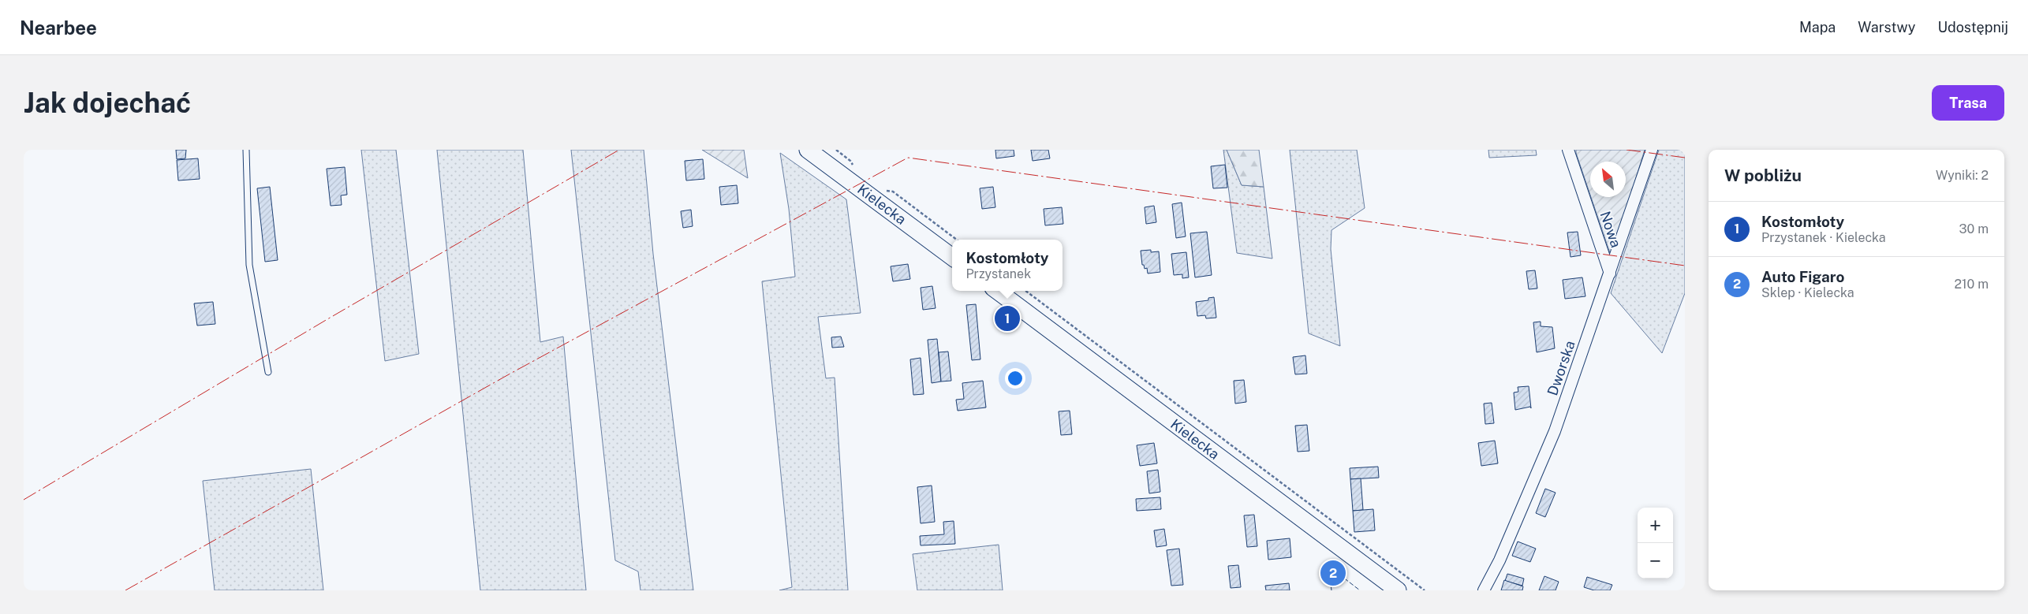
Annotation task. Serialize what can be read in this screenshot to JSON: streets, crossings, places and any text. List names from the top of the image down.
{
  "streets": {
    "main road": ["Kielecka"],
    "street": ["Nowa", "Dworska"]
  },
  "crossings": [
    ["Nowa", "Dworska"]
  ],
  "north": "top left",
  "page": {
    "header": "Nearbee",
    "nav": ["Mapa", "Warstwy", "Udostępnij"],
    "buttons": "Trasa",
    "title": "Jak dojechać",
    "heading": ["W pobliżu", "Wyniki: 2"],
    "list": [
      {
        "mark": "1",
        "name": "Kostomłoty",
        "note": "Przystanek · Kielecka",
        "value": "30 m"
      },
      {
        "mark": "2",
        "name": "Auto Figaro",
        "note": "Sklep · Kielecka",
        "value": "210 m"
      }
    ],
    "popup": ["Kostomłoty", "Przystanek"],
    "pins": ["1", "2"],
    "map_buttons": ["+", "−"]
  }
}
